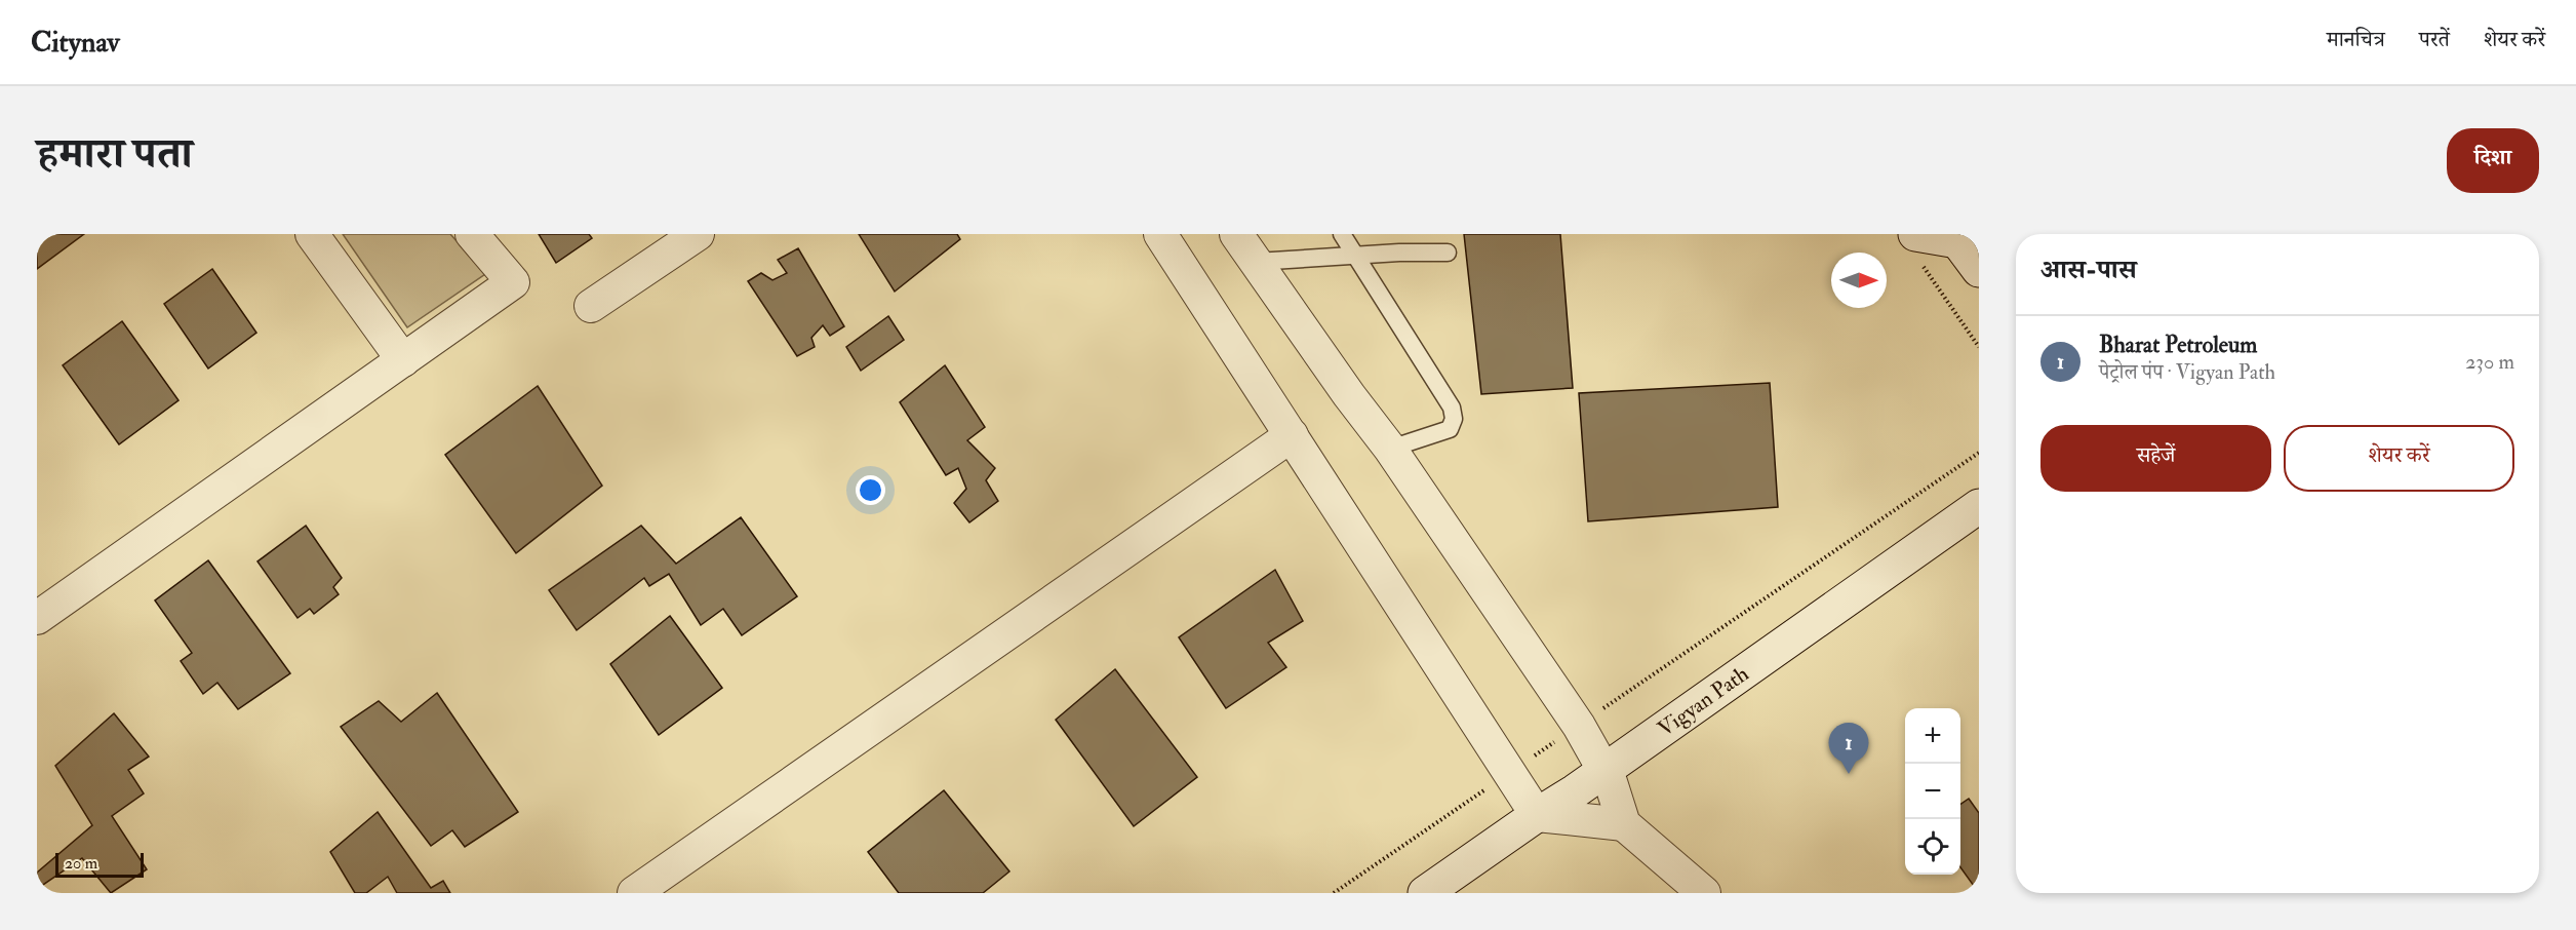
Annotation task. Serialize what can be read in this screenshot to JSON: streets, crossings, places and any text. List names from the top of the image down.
{
  "streets": {
    "main road": ["Vigyan Path"]
  },
  "scale_bar": "20 m",
  "north": "right",
  "page": {
    "header": "Citynav",
    "nav": ["मानचित्र", "परतें", "शेयर करें"],
    "title": "हमारा पता",
    "buttons": [
      "दिशा",
      ["सहेजें", "शेयर करें"]
    ],
    "heading": "आस-पास",
    "list": [
      {
        "mark": "1",
        "name": "Bharat Petroleum",
        "note": "पेट्रोल पंप · Vigyan Path",
        "value": "230 m"
      }
    ],
    "map_buttons": ["+", "−"],
    "pins": "1",
    "scale": "20 m"
  }
}
